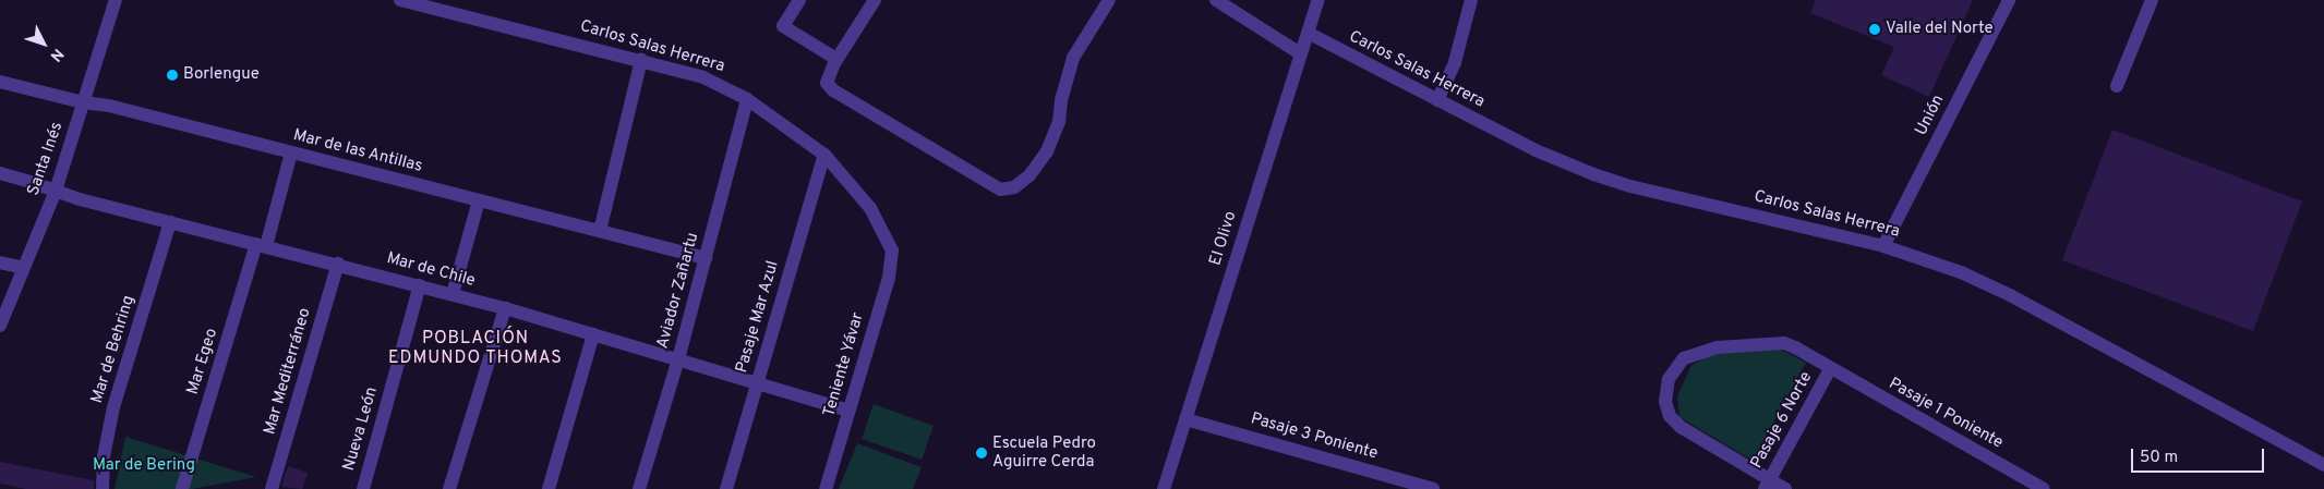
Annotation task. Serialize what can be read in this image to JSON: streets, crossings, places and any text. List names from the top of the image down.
{
  "streets": {
    "street": [
      "Carlos Salas Herrera",
      "Unión",
      "Mar de las Antillas",
      "Santa Inés",
      "El Olivo",
      "Mar de Chile",
      "Aviador Zañartu",
      "Pasaje Mar Azul",
      "Mar de Behring",
      "Mar Egeo",
      "Teniente Yávar",
      "Mar Mediterráneo",
      "Pasaje 1 Poniente",
      "Pasaje 6 Norte",
      "Nueva León",
      "Pasaje 3 Poniente"
    ]
  },
  "crossings": [
    ["Carlos Salas Herrera", "Unión"],
    ["Carlos Salas Herrera", "El Olivo"],
    ["Carlos Salas Herrera", "Aviador Zañartu"],
    ["Carlos Salas Herrera", "Pasaje Mar Azul"],
    ["Carlos Salas Herrera", "Teniente Yávar"],
    ["Mar de las Antillas", "Santa Inés"],
    ["Mar de las Antillas", "Aviador Zañartu"],
    ["Mar de las Antillas", "Mar Egeo"],
    ["Santa Inés", "Mar de Chile"],
    ["El Olivo", "Pasaje 3 Poniente"],
    ["Mar de Chile", "Aviador Zañartu"],
    ["Mar de Chile", "Pasaje Mar Azul"],
    ["Mar de Chile", "Mar de Behring"],
    ["Mar de Chile", "Mar Egeo"],
    ["Mar de Chile", "Teniente Yávar"],
    ["Mar de Chile", "Mar Mediterráneo"],
    ["Mar de Chile", "Nueva León"],
    ["Pasaje 1 Poniente", "Pasaje 6 Norte"]
  ],
  "districts": ["POBLACIÓN EDMUNDO THOMAS"],
  "parks": ["Mar de Bering"],
  "places": ["Valle del Norte", "Borlengue", "Escuela Pedro Aguirre Cerda"],
  "scale_bar": "50 m",
  "north": "bottom right"
}
